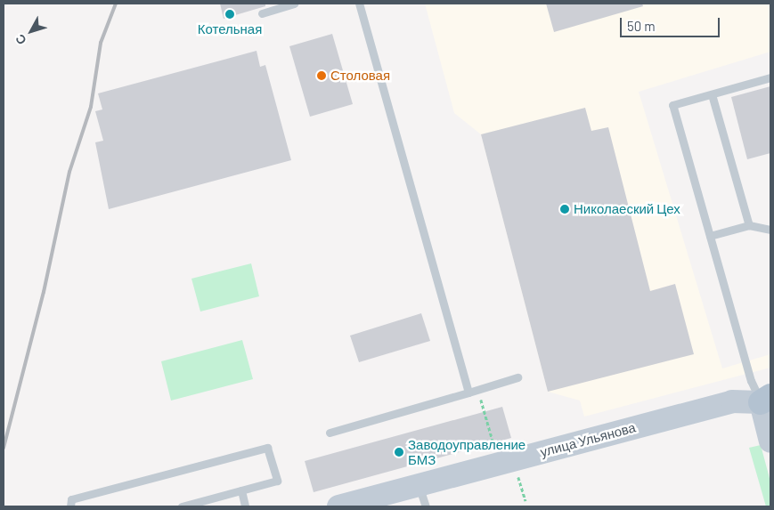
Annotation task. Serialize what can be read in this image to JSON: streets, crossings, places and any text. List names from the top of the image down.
{
  "streets": {
    "main road": ["улица Ульянова"]
  },
  "places": [
    "Котельная",
    "Столовая",
    "Николаеский Цех",
    "Заводоуправление БМЗ"
  ],
  "scale_bar": "50 m",
  "north": "bottom left"
}
